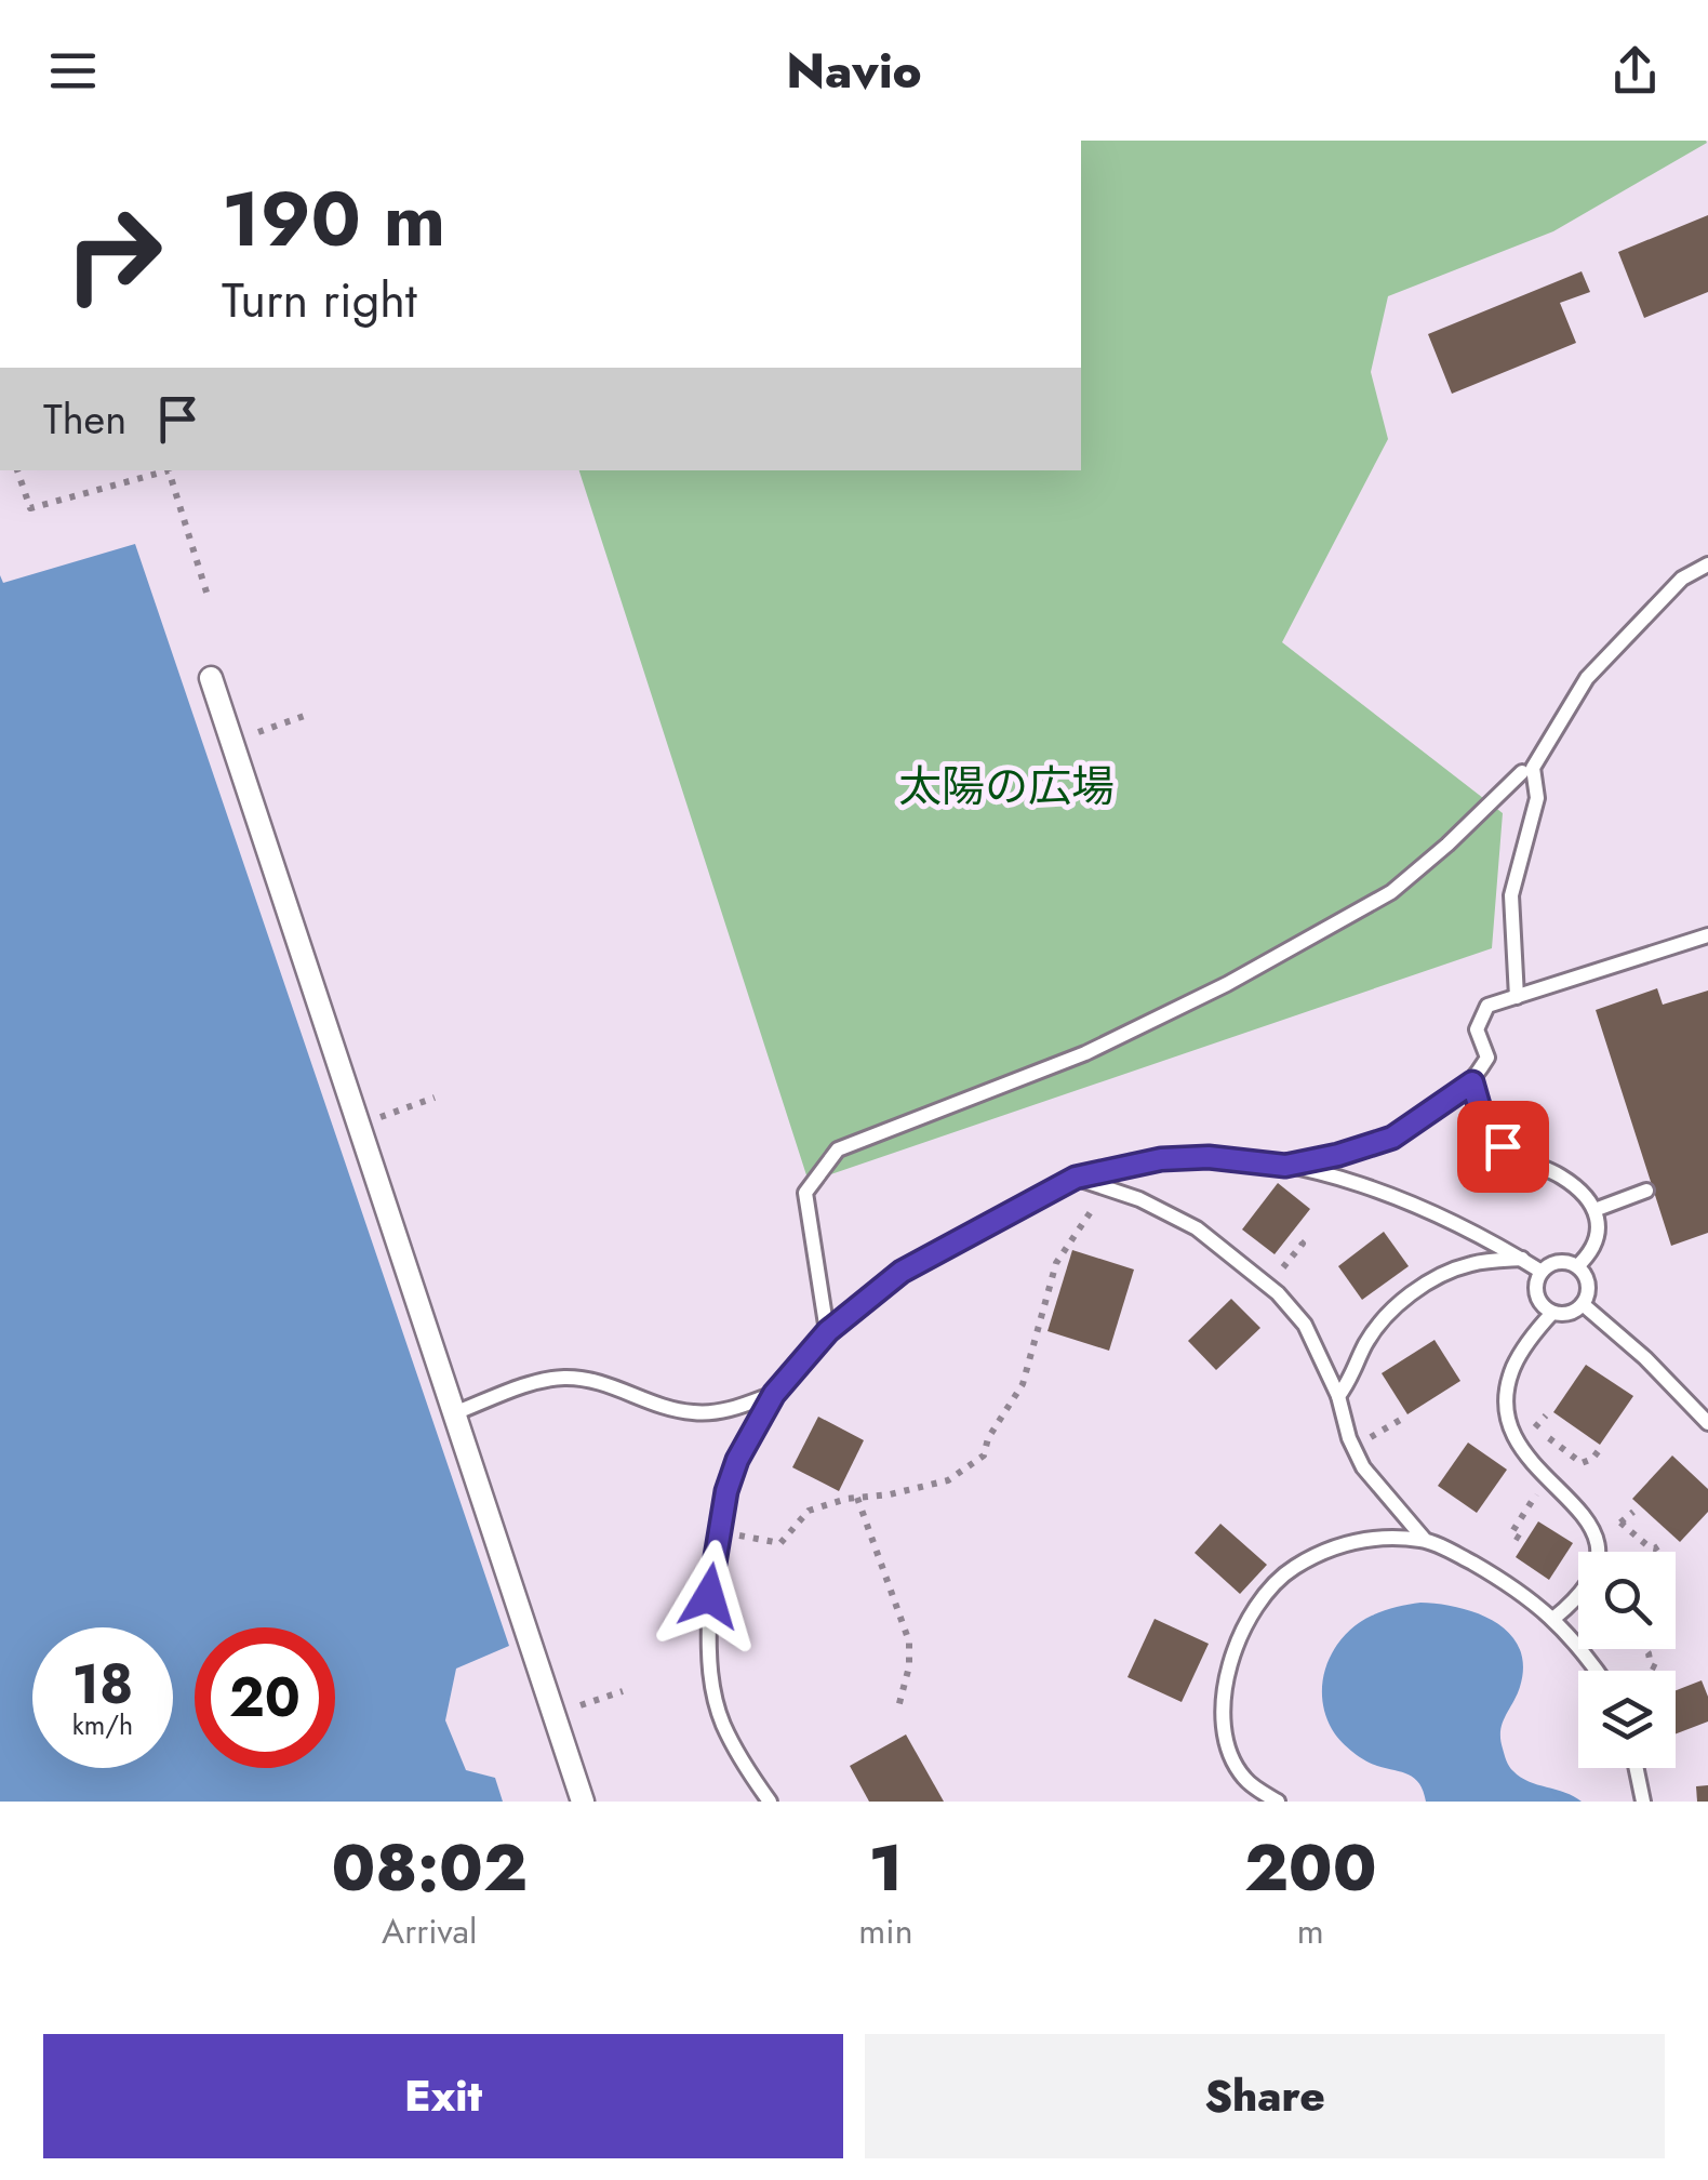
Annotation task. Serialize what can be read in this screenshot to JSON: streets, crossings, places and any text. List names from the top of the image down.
{
  "parks": ["太陽の広場"],
  "page": {
    "header": "Navio",
    "turn": ["190 m", "Turn right"],
    "then": "Then",
    "speed": "18 km/h",
    "limit": "20",
    "eta": [
      "08:02",
      "Arrival",
      "1",
      "min",
      "200",
      "m"
    ],
    "buttons": ["Exit", "Share"]
  }
}
